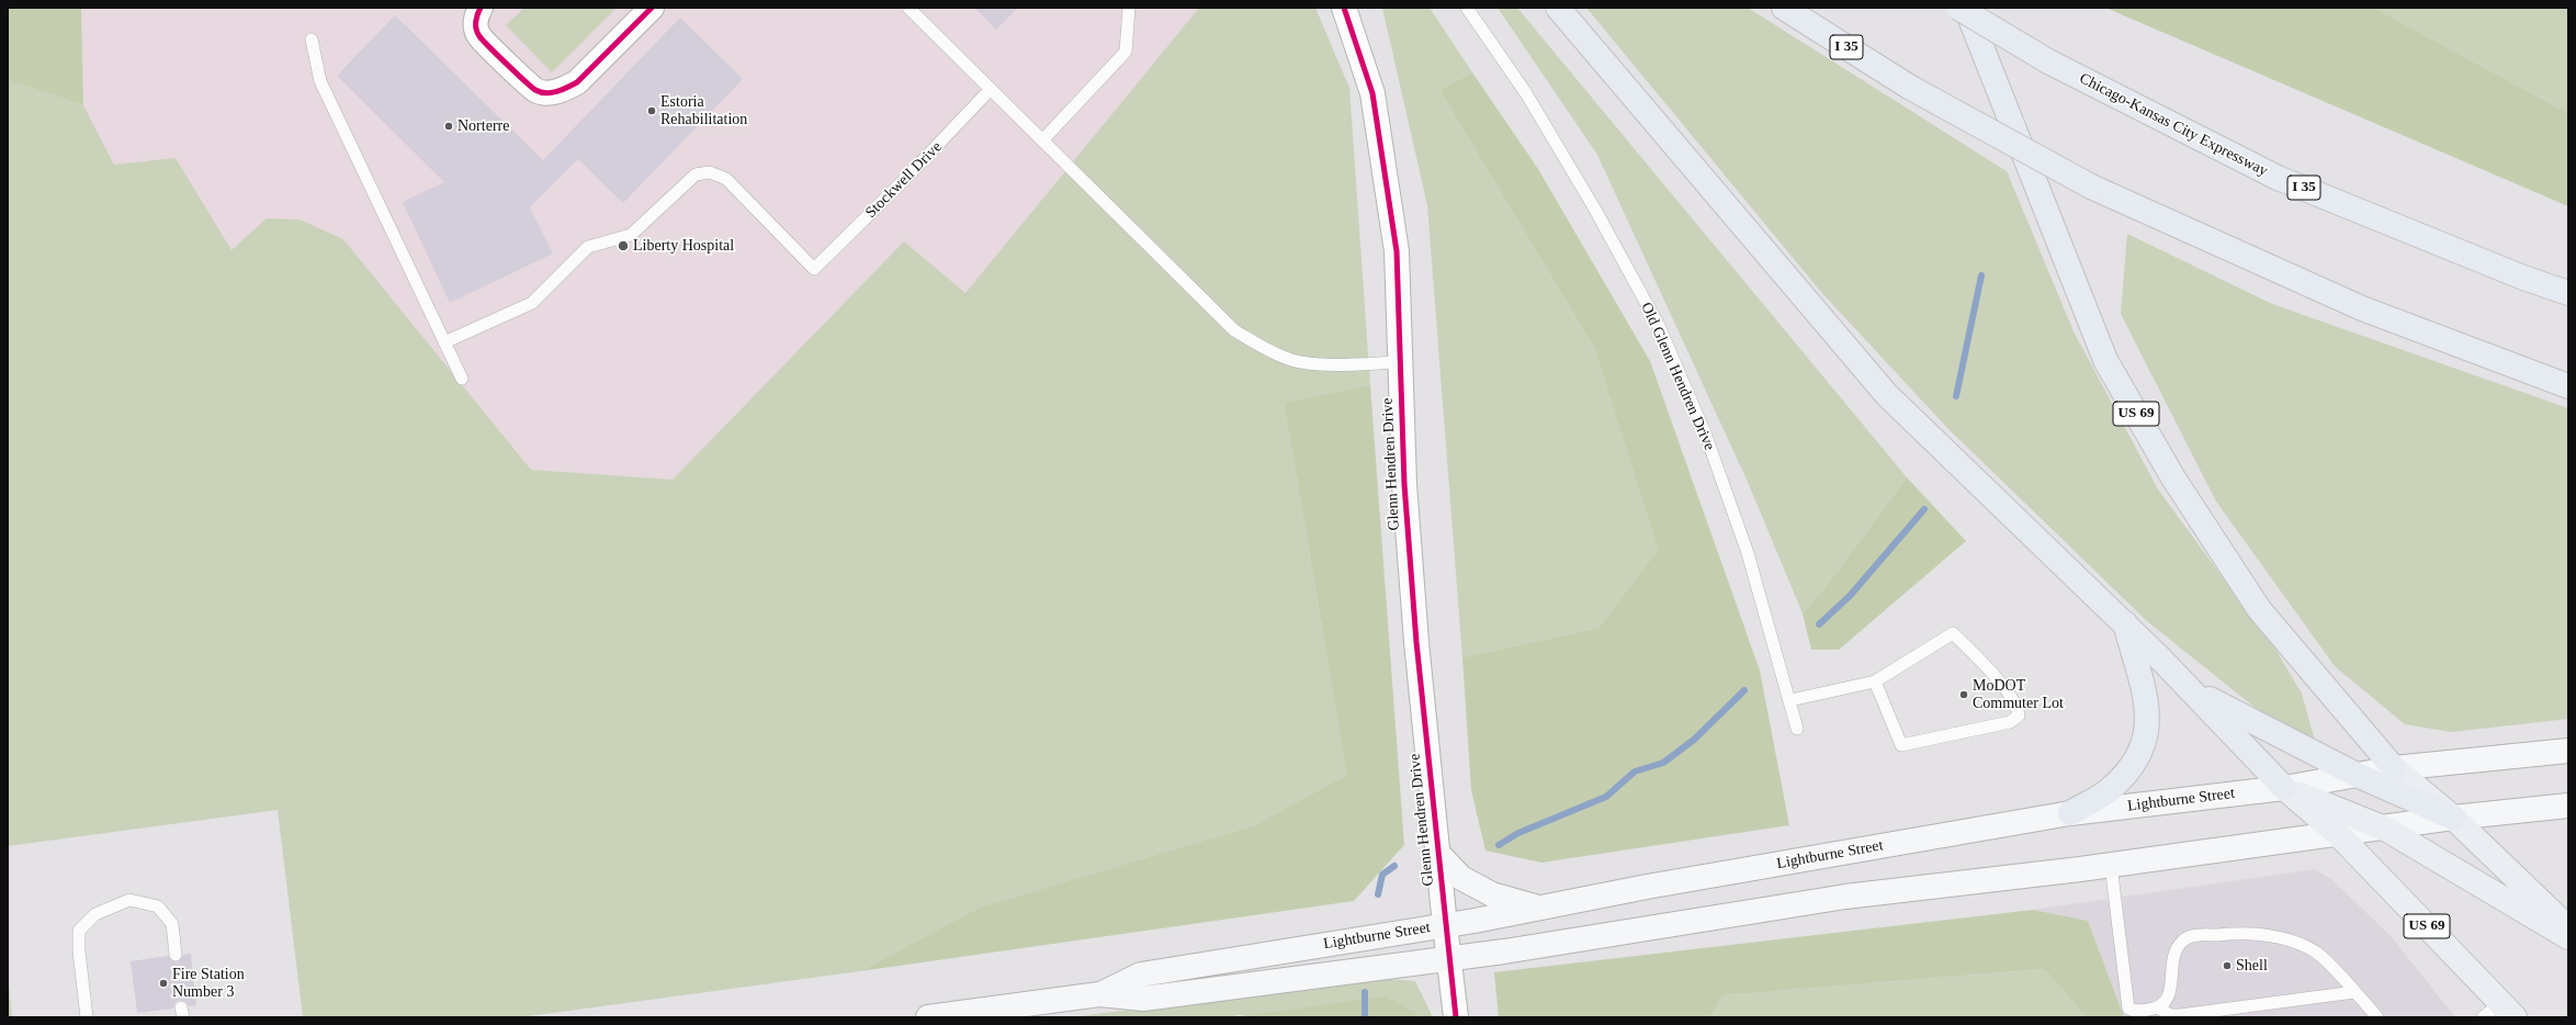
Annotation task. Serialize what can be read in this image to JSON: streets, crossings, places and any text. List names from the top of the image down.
{
  "streets": {
    "highway": ["I 35", "Chicago-Kansas City Expressway", "US 69"],
    "main road": ["Lightburne Street"],
    "street": ["Glenn Hendren Drive"],
    "lane": ["Stockwell Drive", "Old Glenn Hendren Drive"]
  },
  "crossings": [
    ["US 69", "Lightburne Street"],
    ["Glenn Hendren Drive", "Lightburne Street"]
  ],
  "places": [
    "Estoria Rehabilitation",
    "Norterre",
    "Liberty Hospital",
    "MoDOT Commuter Lot",
    "Shell",
    "Fire Station Number 3"
  ]
}
